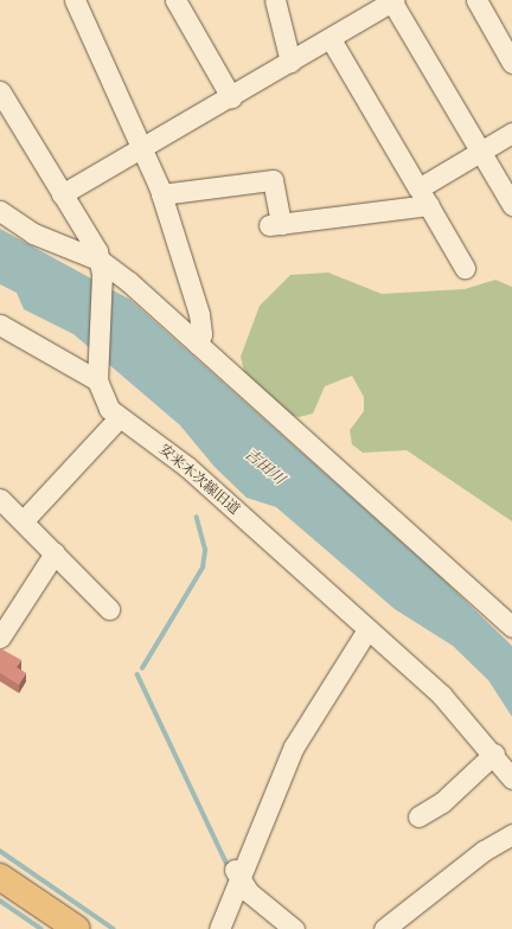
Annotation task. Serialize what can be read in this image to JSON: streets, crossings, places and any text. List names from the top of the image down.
{
  "streets": {
    "street": ["安来木次線旧道"]
  },
  "water": ["吉田川"]
}
